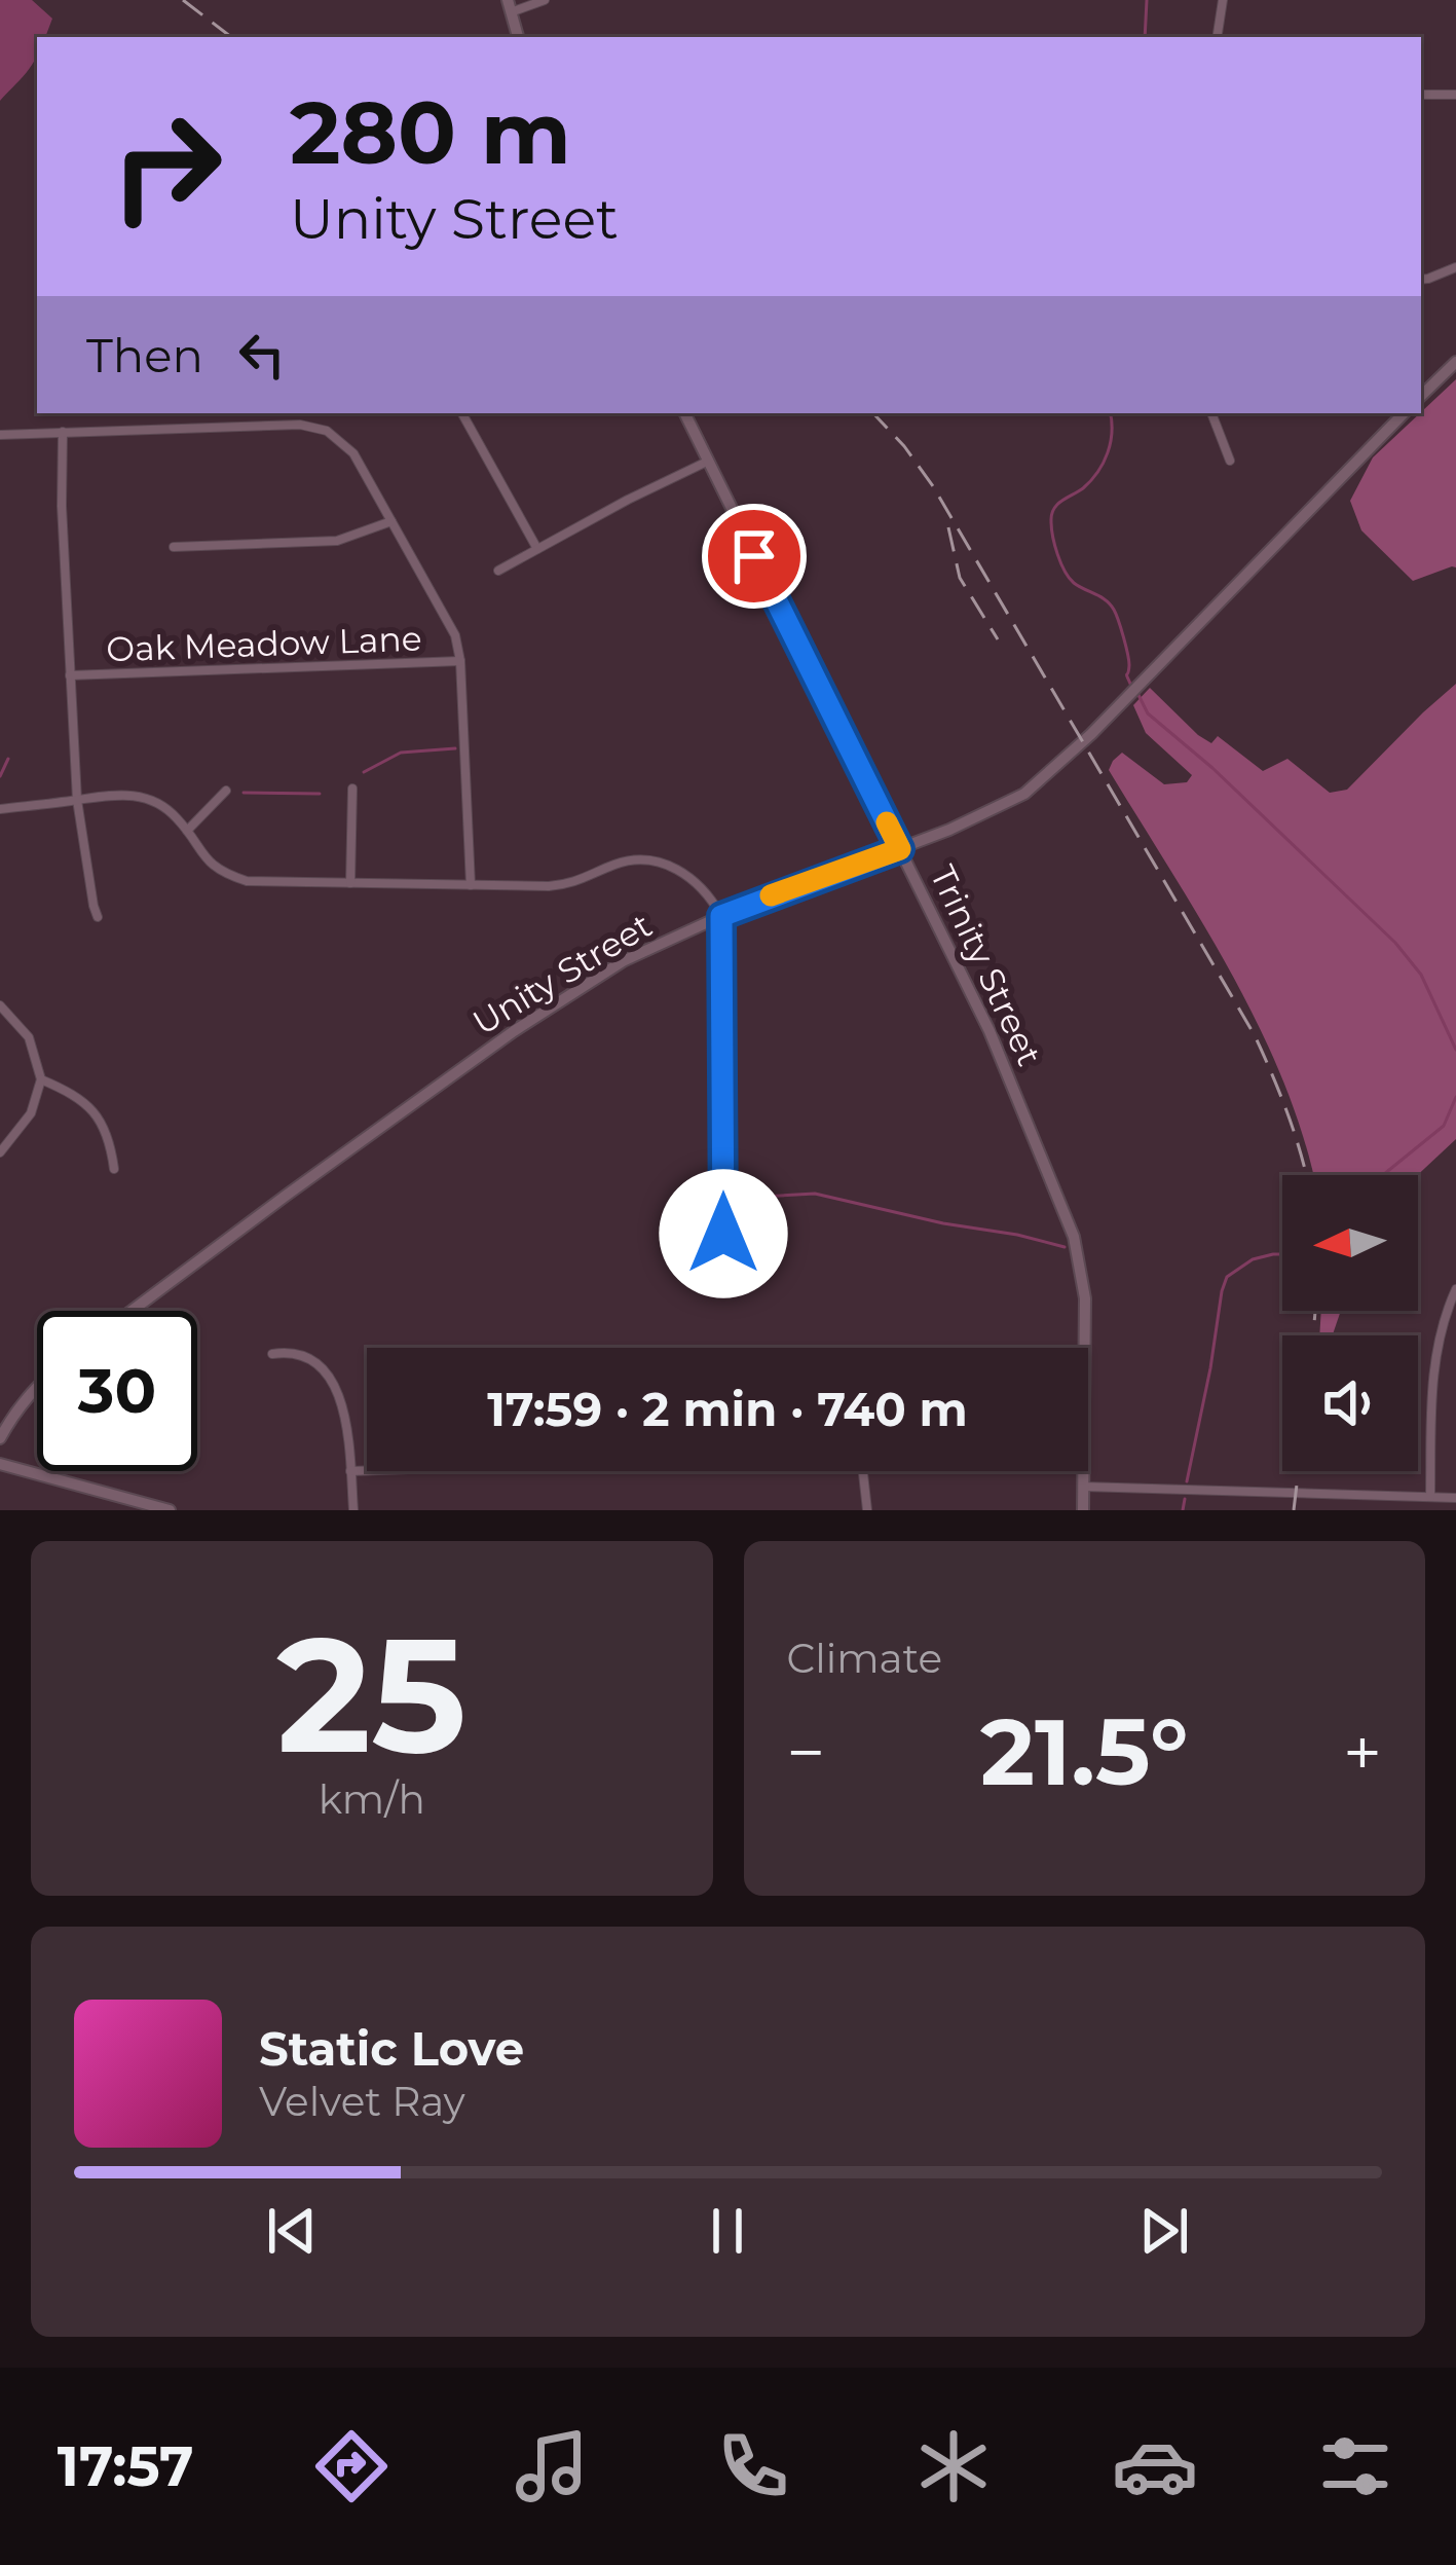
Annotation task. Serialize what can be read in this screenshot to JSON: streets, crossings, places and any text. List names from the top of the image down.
{
  "streets": {
    "street": ["Oak Meadow Lane", "Trinity Street", "Unity Street"]
  },
  "crossings": [
    ["Trinity Street", "Unity Street"]
  ],
  "north": "left",
  "page": {
    "turn": ["280 m", "Unity Street"],
    "then": "Then",
    "limit": "30",
    "trip": "17:59 · 2 min · 740 m",
    "tile": [
      ["25", "km/h"],
      "Climate"
    ],
    "heat": ["−", "21.5°", "+"],
    "song": ["Static Love", "Velvet Ray"],
    "tabs": "17:57"
  }
}
